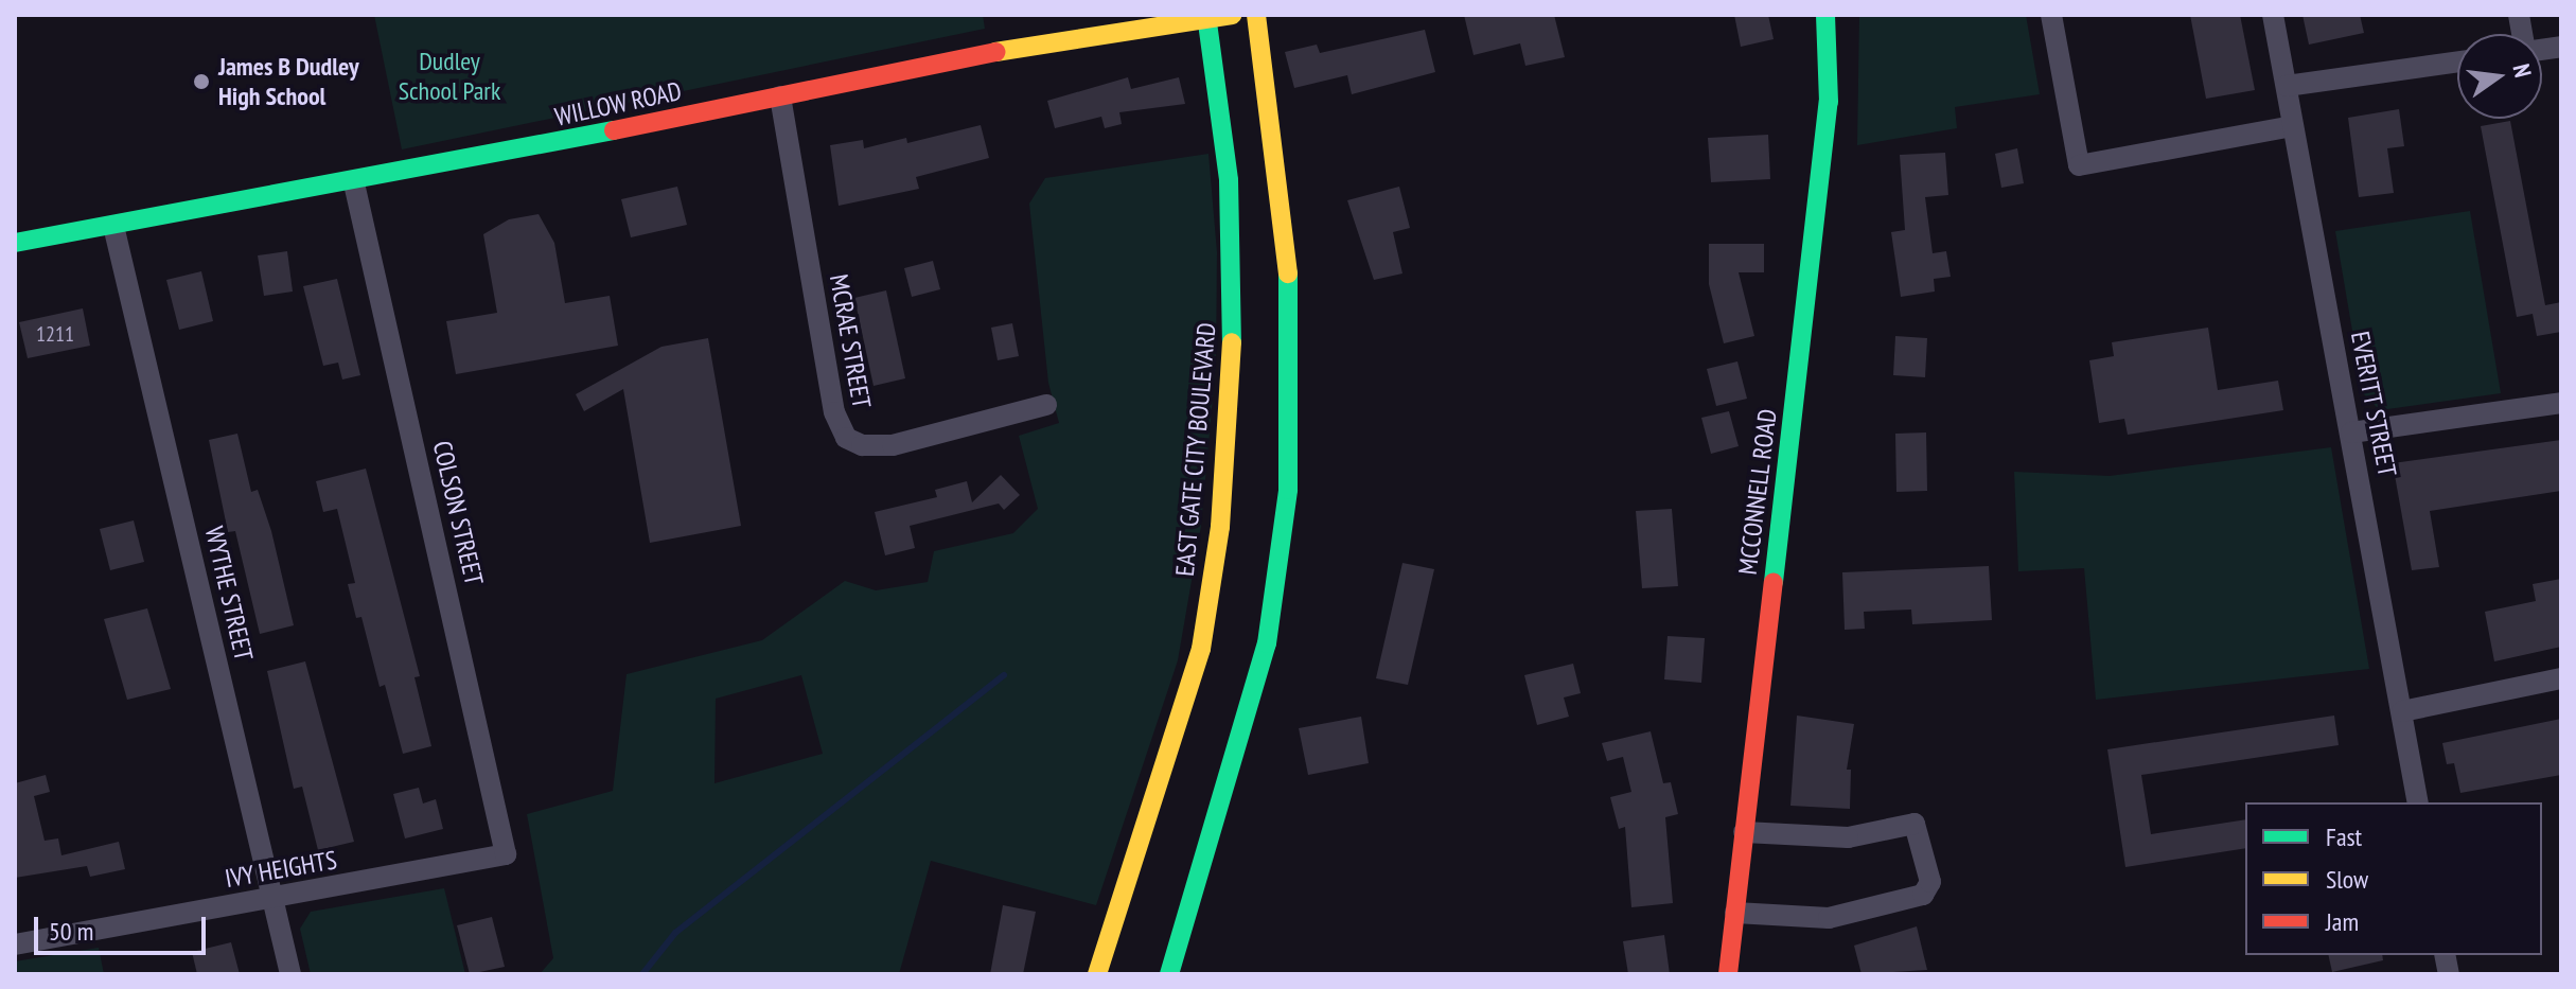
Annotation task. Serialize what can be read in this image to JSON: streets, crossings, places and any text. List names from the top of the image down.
{
  "streets": {
    "street": [
      "WILLOW ROAD",
      "MCRAE STREET",
      "EVERITT STREET",
      "EAST GATE CITY BOULEVARD",
      "MCCONNELL ROAD",
      "COLSON STREET",
      "WYTHE STREET",
      "IVY HEIGHTS"
    ]
  },
  "crossings": [
    ["WILLOW ROAD", "MCRAE STREET"],
    ["WILLOW ROAD", "EAST GATE CITY BOULEVARD"],
    ["WILLOW ROAD", "COLSON STREET"],
    ["WILLOW ROAD", "WYTHE STREET"],
    ["COLSON STREET", "IVY HEIGHTS"],
    ["WYTHE STREET", "IVY HEIGHTS"]
  ],
  "parks": ["Dudley School Park"],
  "places": ["James B Dudley High School"],
  "house_numbers": ["1211"],
  "legend": ["Fast", "Slow", "Jam"],
  "scale_bar": "50 m",
  "north": "right"
}
